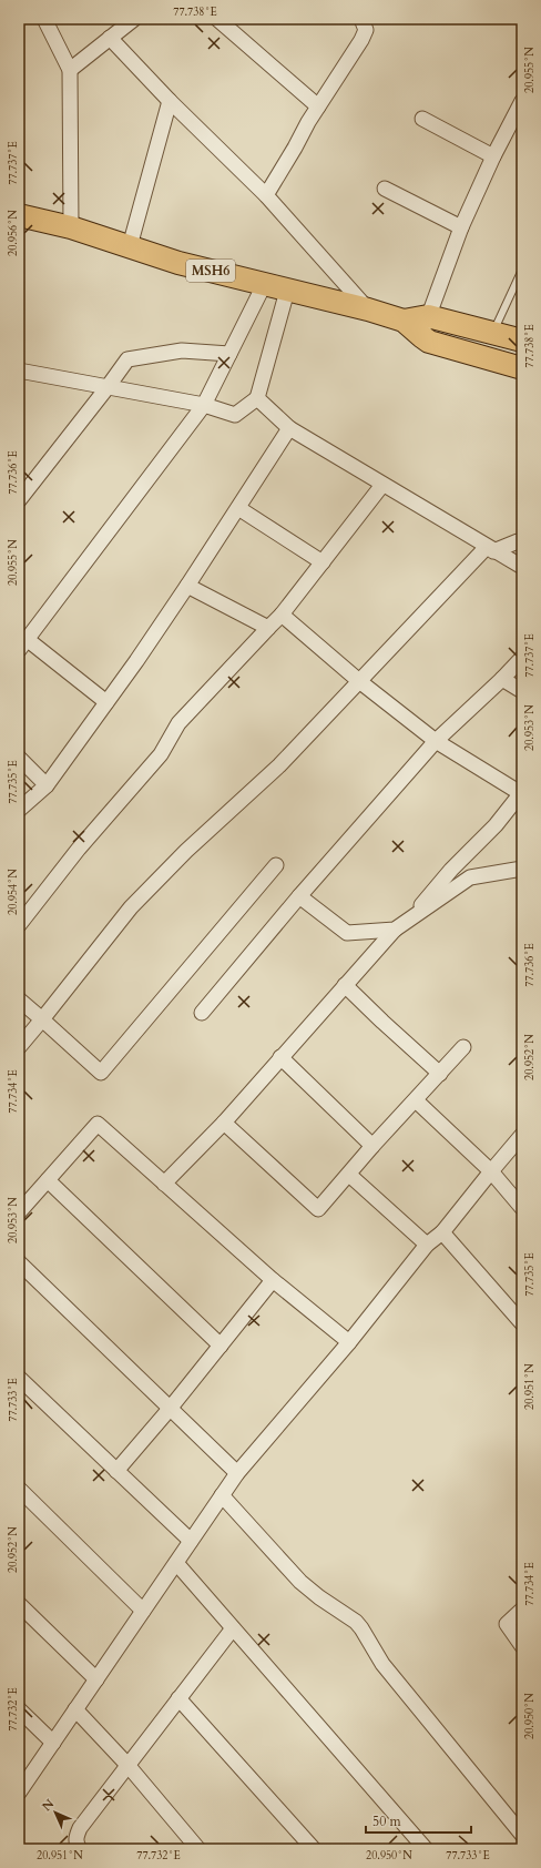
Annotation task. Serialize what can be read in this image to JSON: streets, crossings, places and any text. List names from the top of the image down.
{
  "streets": {
    "main road": ["MSH6"]
  },
  "scale_bar": "50 m",
  "north": "top left",
  "coordinates": [
    "77.738°E",
    "20.955°N",
    "77.737°E",
    "20.956°N",
    "77.736°E",
    "20.953°N",
    "77.735°E",
    "20.954°N",
    "20.952°N",
    "77.734°E",
    "20.951°N",
    "77.733°E",
    "77.732°E",
    "20.950°N"
  ]
}
